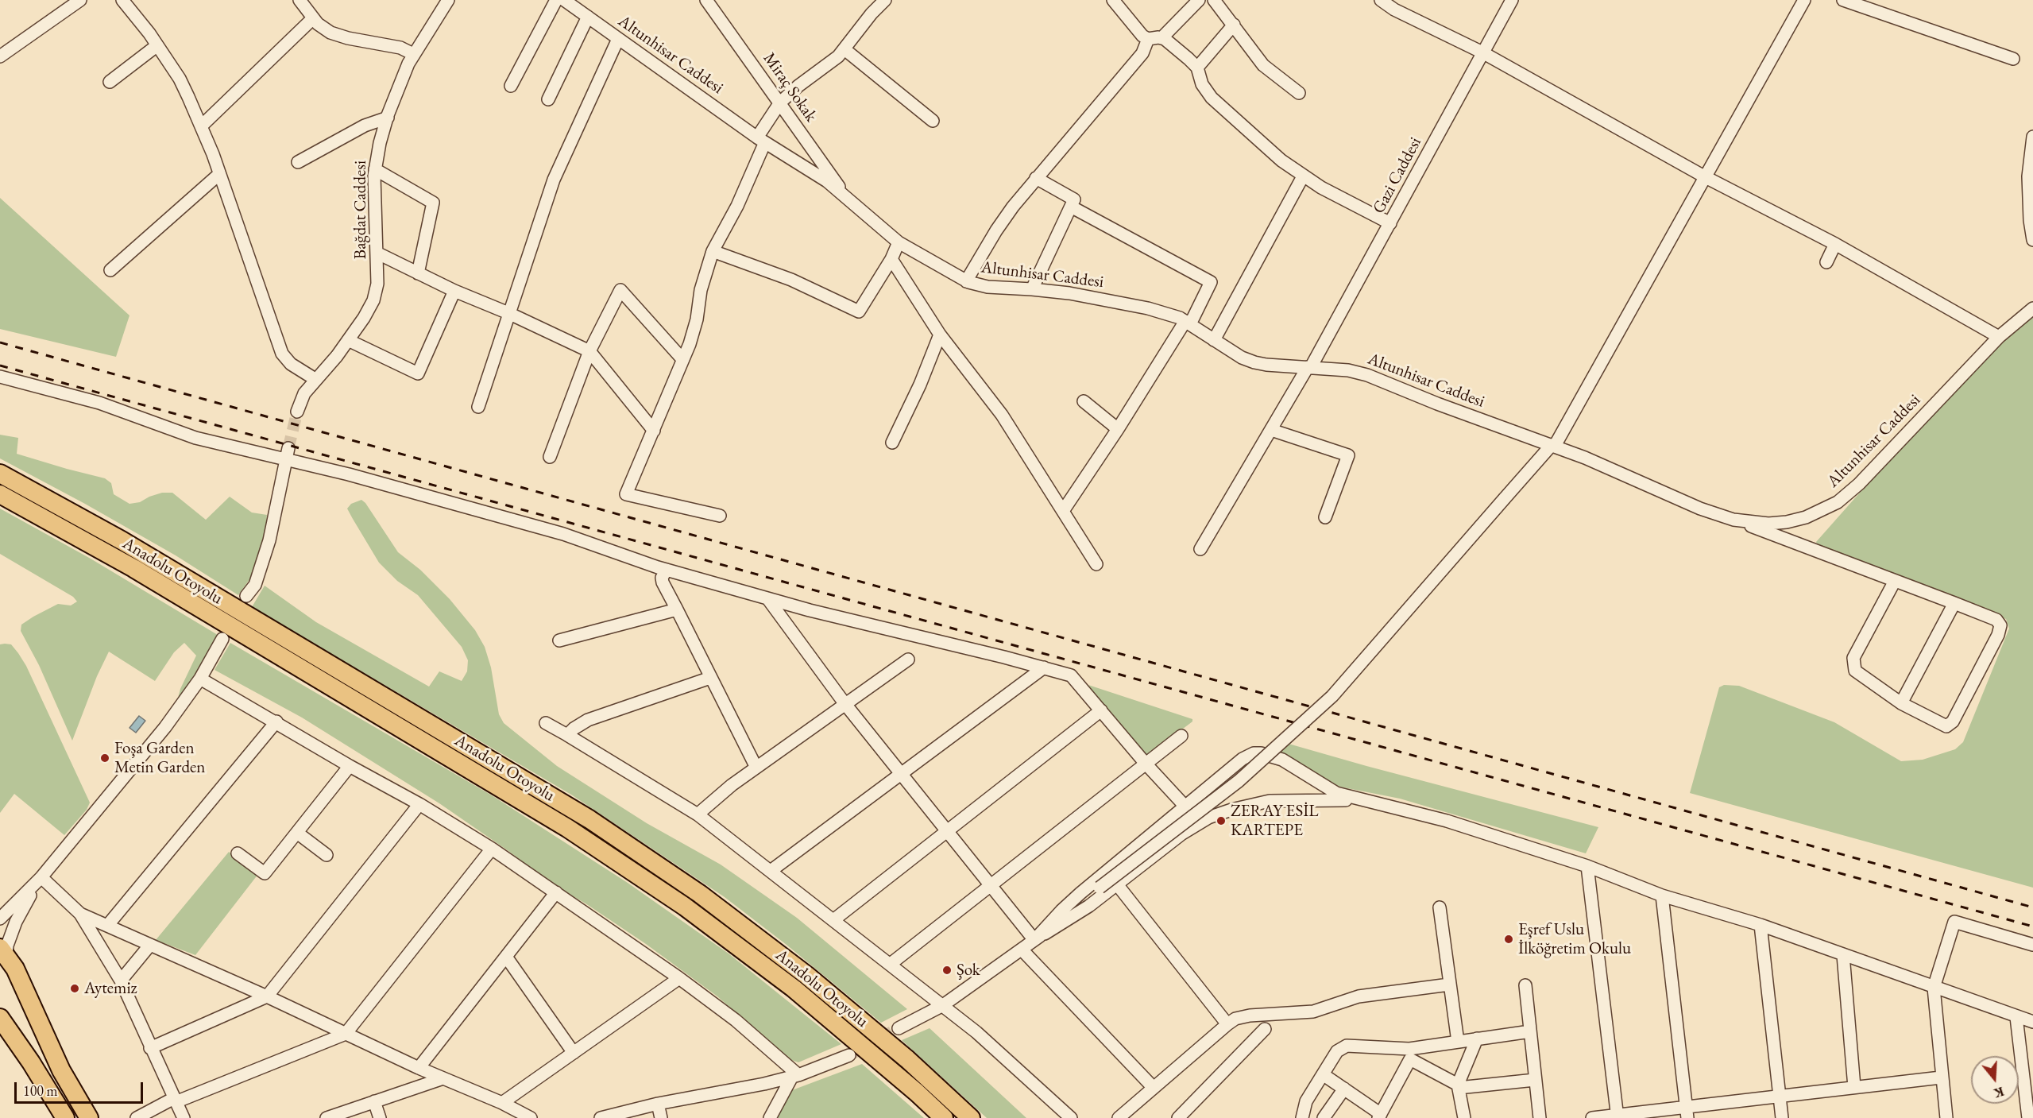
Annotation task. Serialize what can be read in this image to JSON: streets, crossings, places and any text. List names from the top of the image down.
{
  "streets": {
    "highway": ["Anadolu Otoyolu"],
    "street": [
      "Altunhisar Caddesi",
      "Miraç Sokak",
      "Gazi Caddesi",
      "Bağdat Caddesi"
    ]
  },
  "crossings": [
    ["Altunhisar Caddesi", "Miraç Sokak"],
    ["Altunhisar Caddesi", "Gazi Caddesi"]
  ],
  "places": [
    "Foşa Garden Metin Garden",
    "ZERAY ESİL KARTEPE",
    "Eşref Uslu İlköğretim Okulu",
    "Şok",
    "Aytemiz"
  ],
  "scale_bar": "100 m",
  "north": "bottom"
}
